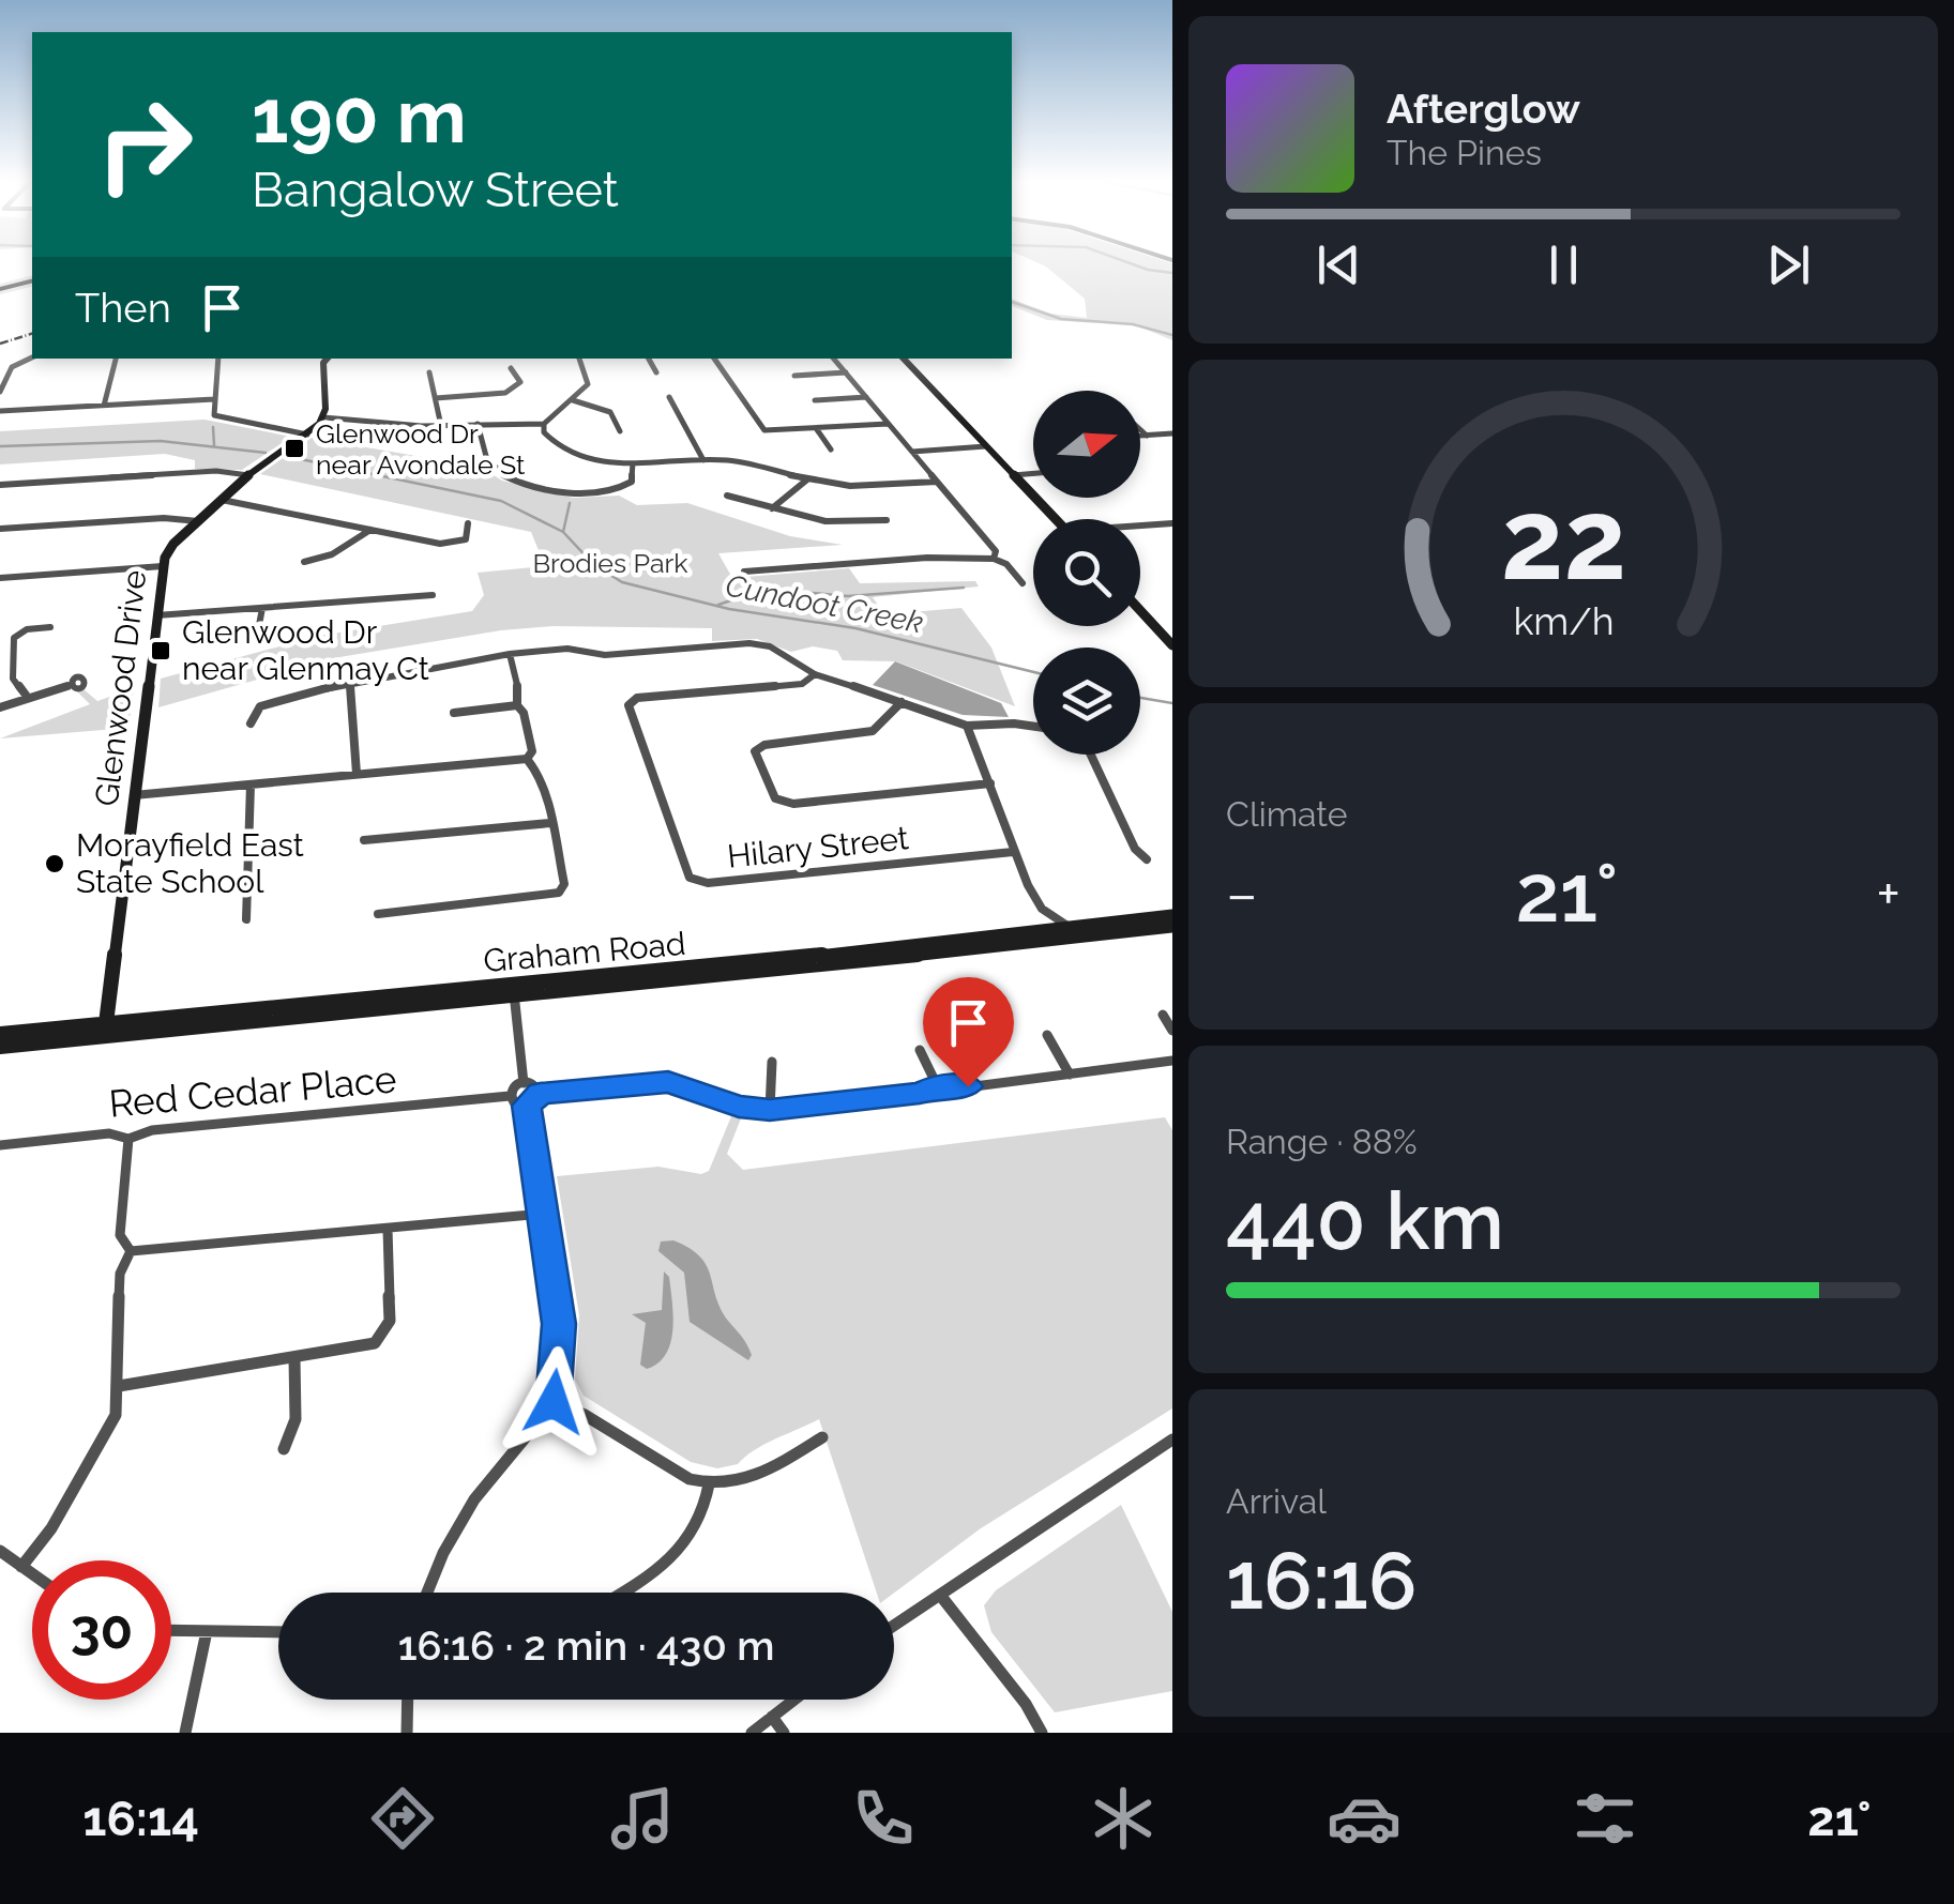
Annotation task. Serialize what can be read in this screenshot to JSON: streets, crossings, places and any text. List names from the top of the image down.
{
  "streets": {
    "main road": ["Glenwood Drive", "Graham Road"],
    "street": ["Hilary Street", "Red Cedar Place"]
  },
  "crossings": [
    ["Glenwood Drive", "Graham Road"]
  ],
  "water": ["Cundoot Creek"],
  "parks": ["Brodies Park"],
  "places": {
    "transit": ["Glenwood Dr near Avondale St", "Glenwood Dr near Glenmay Ct"],
    "other": ["Morayfield East State School"]
  },
  "north": "right",
  "page": {
    "turn": ["190 m", "Bangalow Street"],
    "song": ["Afterglow", "The Pines"],
    "then": "Then",
    "tile": [
      "Climate",
      ["Range · 88%", "440 km"],
      ["Arrival", "16:16"]
    ],
    "heat": ["−", "21°", "+"],
    "limit": "30",
    "trip": "16:16 · 2 min · 430 m",
    "tabs": ["16:14", "21°"],
    "gauge": ["22", "km/h"]
  }
}
